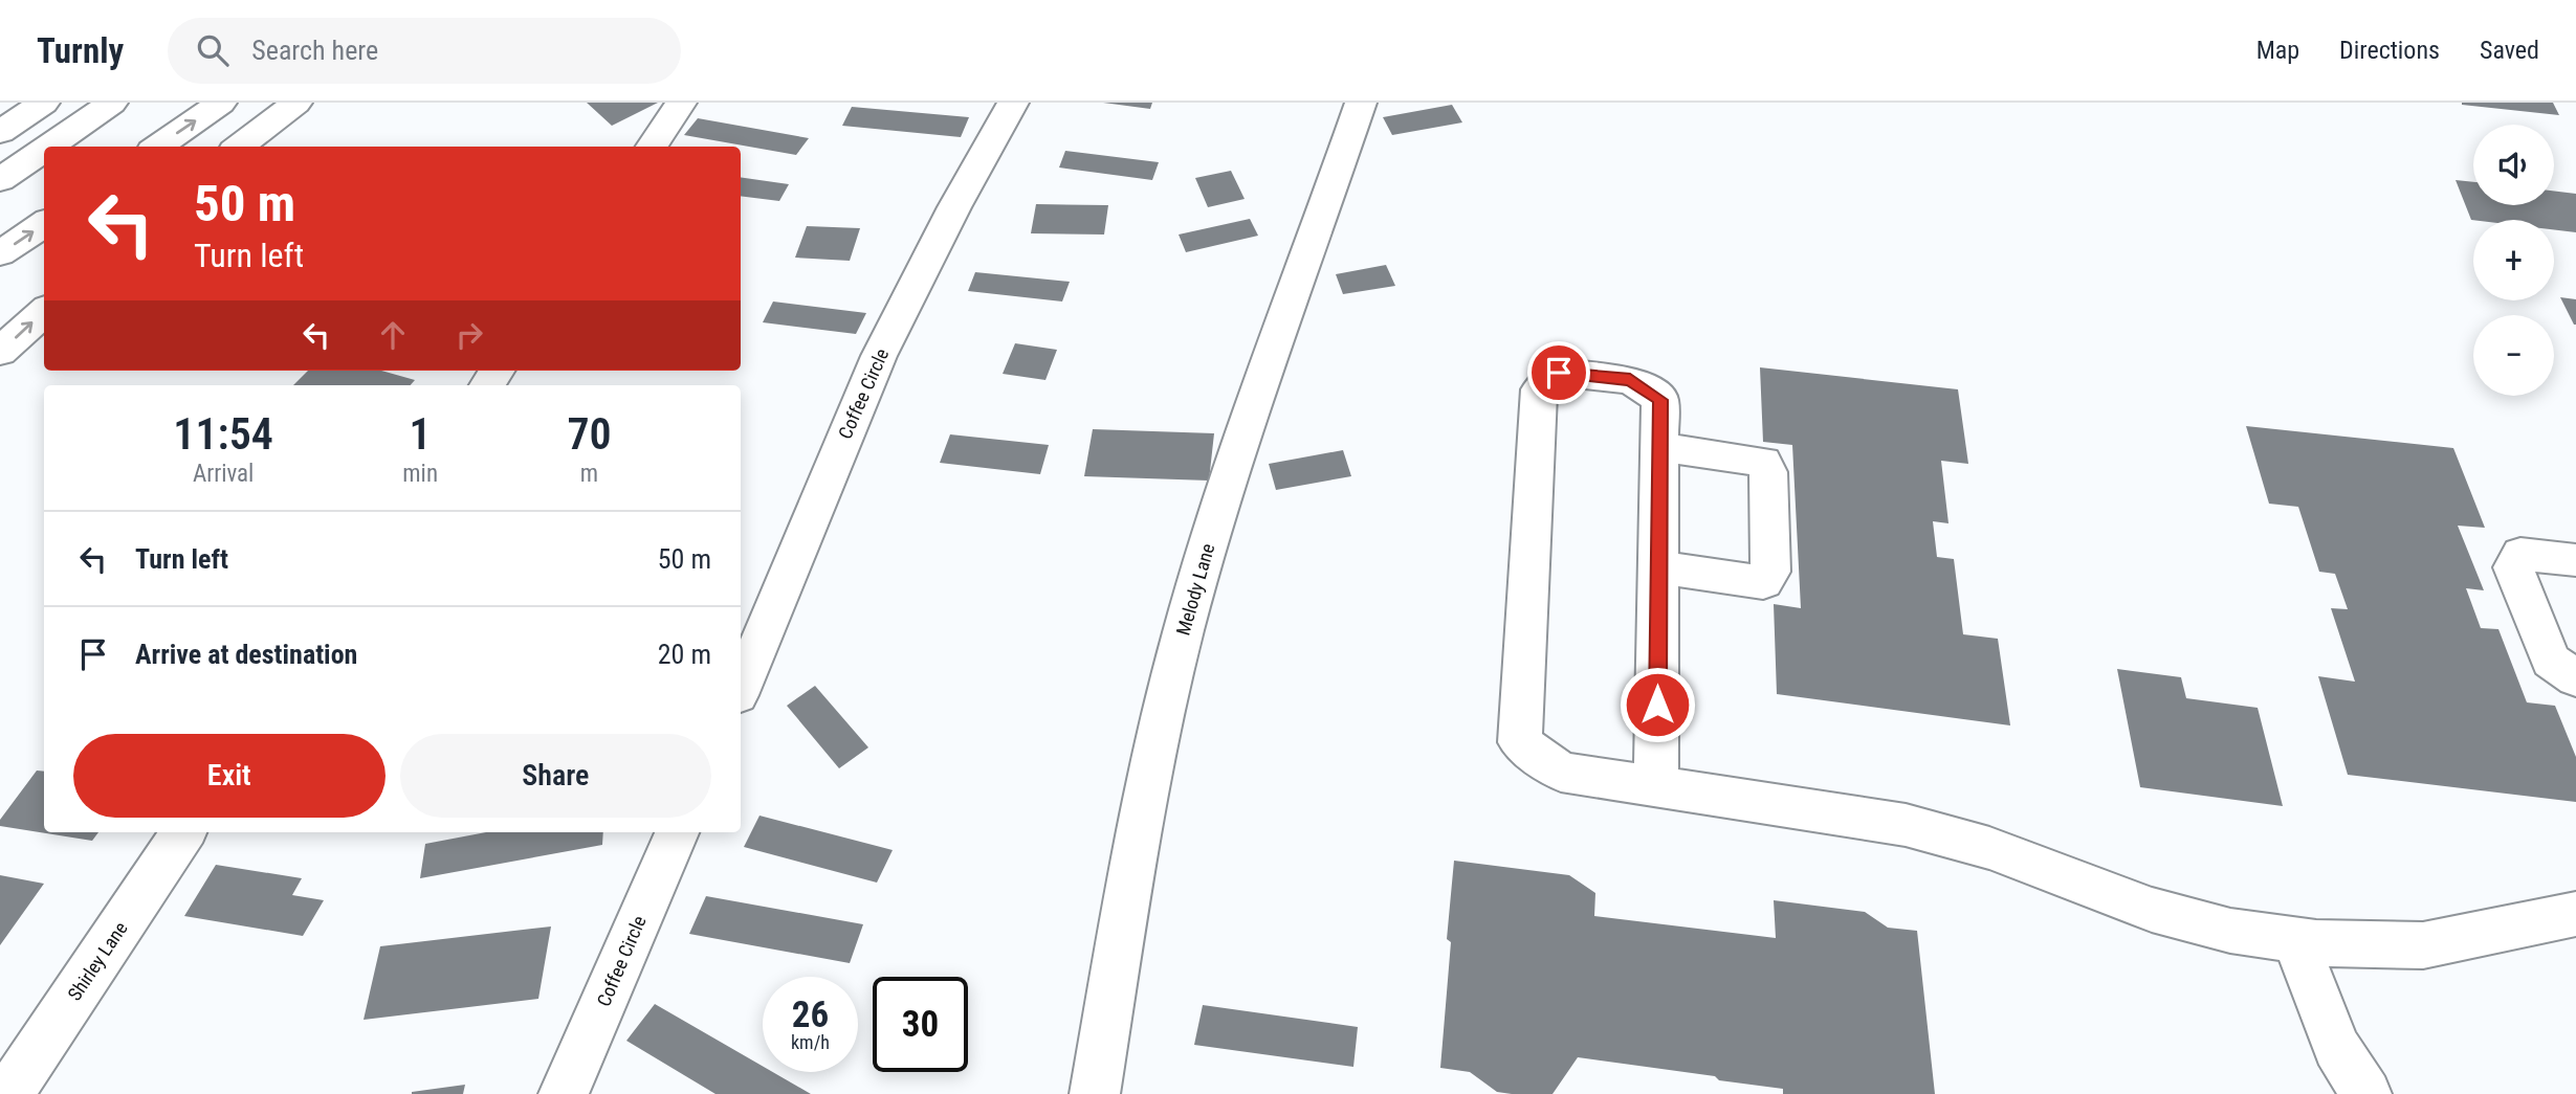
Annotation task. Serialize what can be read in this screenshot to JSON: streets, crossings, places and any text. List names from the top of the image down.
{
  "streets": {
    "main road": ["Coffee Circle", "Melody Lane", "Shirley Lane"]
  },
  "page": {
    "header": "Turnly",
    "search": "Search here",
    "nav": ["Map", "Directions", "Saved"],
    "map_buttons": ["+", "−"],
    "turn": ["50 m", "Turn left"],
    "eta": [
      "11:54",
      "Arrival",
      "1",
      "min",
      "70",
      "m"
    ],
    "list": [
      {
        "name": "Turn left",
        "value": "50 m"
      },
      {
        "name": "Arrive at destination",
        "value": "20 m"
      }
    ],
    "buttons": ["Exit", "Share"],
    "speed": "26 km/h",
    "limit": "30"
  }
}
